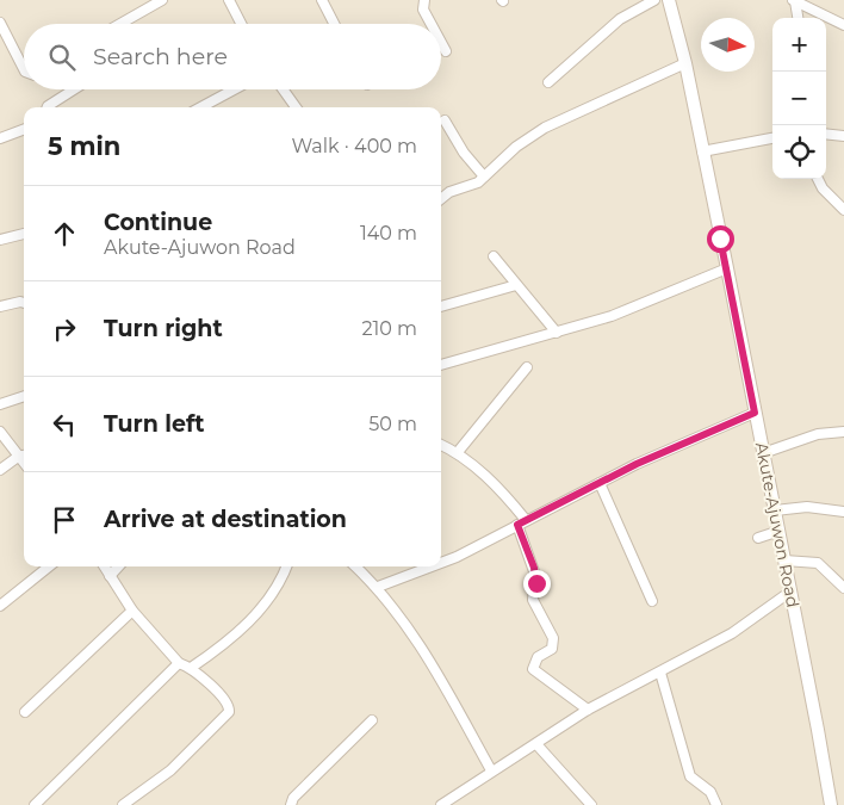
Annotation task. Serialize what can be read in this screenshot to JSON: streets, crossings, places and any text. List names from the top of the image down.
{
  "streets": {
    "main road": ["Akute-Ajuwon Road"]
  },
  "north": "right",
  "page": {
    "map_buttons": ["+", "−"],
    "search": "Search here",
    "heading": ["5 min", "Walk · 400 m"],
    "list": [
      ["Continue", "Akute-Ajuwon Road", "140 m"],
      ["Turn right", "210 m"],
      ["Turn left", "50 m"],
      "Arrive at destination"
    ]
  }
}
